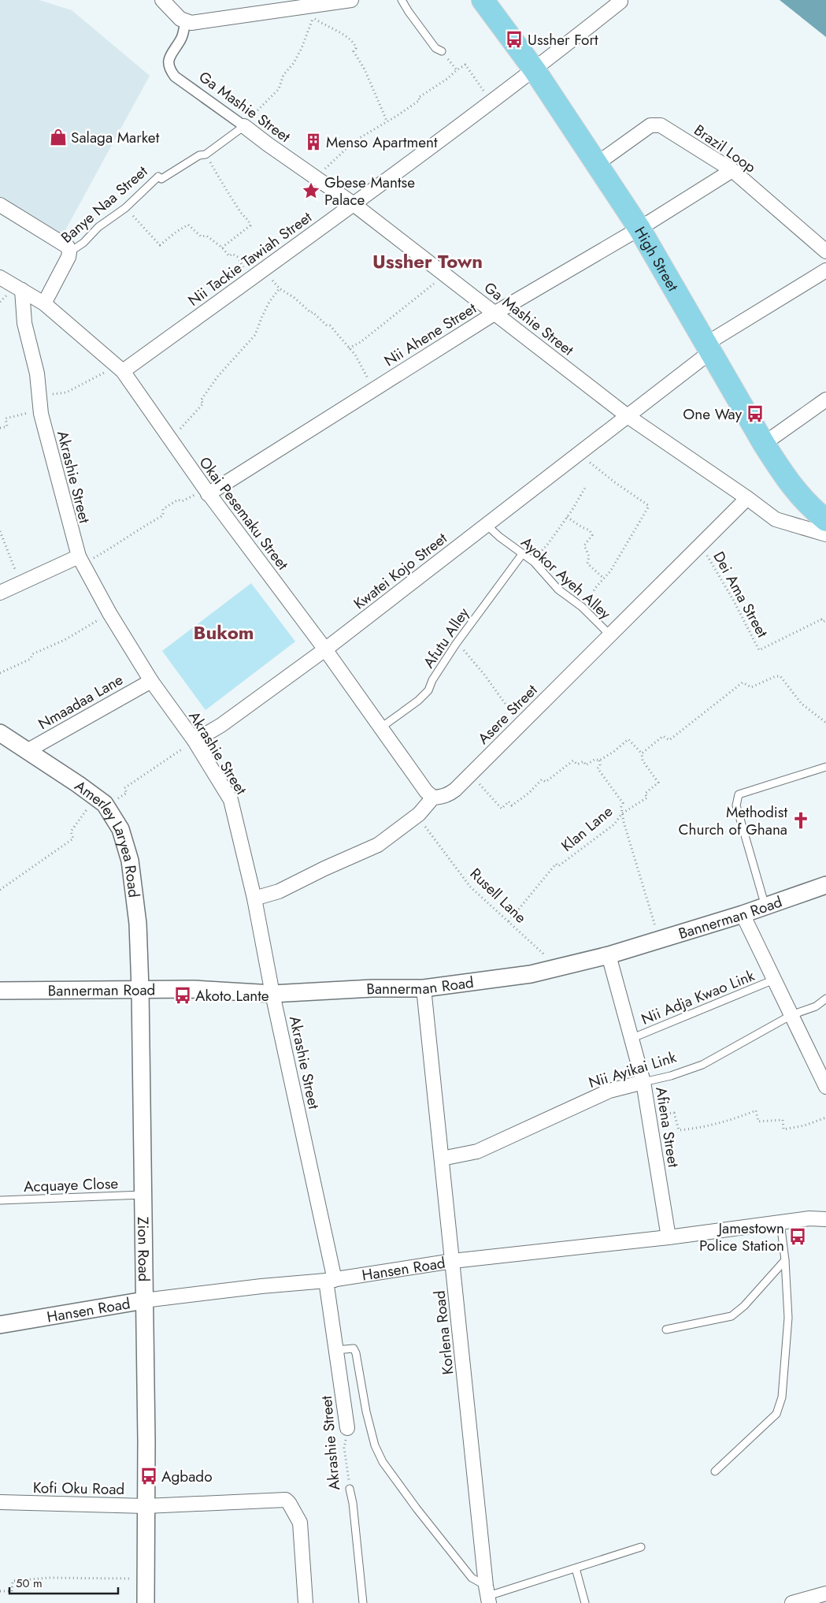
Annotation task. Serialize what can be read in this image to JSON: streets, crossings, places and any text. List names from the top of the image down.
{
  "streets": {
    "main road": ["High Street"],
    "street": [
      "Ga Mashie Street",
      "Brazil Loop",
      "Banye Naa Street",
      "Nii Tackie Tawiah Street",
      "Nii Ahene Street",
      "Akrashie Street",
      "Okai Pesemaku Street",
      "Kwatei Kojo Street",
      "Nmaadaa Lane",
      "Asere Street",
      "Amerley Laryea Road",
      "Bannerman Road",
      "Nii Ayikai Link",
      "Afiena Street",
      "Zion Road",
      "Hansen Road",
      "Korlena Road",
      "Kofi Oku Road"
    ],
    "lane": [
      "Ayokor Ayeh Alley",
      "Afutu Alley",
      "Nii Adja Kwao Link",
      "Acquaye Close"
    ],
    "path": ["Dei Ama Street", "Klan Lane", "Rusell Lane"]
  },
  "crossings": [
    ["Ga Mashie Street", "Banye Naa Street"],
    ["Ga Mashie Street", "Nii Tackie Tawiah Street"],
    ["Ga Mashie Street", "Nii Ahene Street"],
    ["Ga Mashie Street", "Kwatei Kojo Street"],
    ["Ga Mashie Street", "Asere Street"],
    ["Brazil Loop", "High Street"],
    ["Brazil Loop", "Nii Ahene Street"],
    ["Banye Naa Street", "Okai Pesemaku Street"],
    ["Nii Tackie Tawiah Street", "High Street"],
    ["Nii Tackie Tawiah Street", "Okai Pesemaku Street"],
    ["High Street", "Nii Ahene Street"],
    ["High Street", "Kwatei Kojo Street"],
    ["Nii Ahene Street", "Okai Pesemaku Street"],
    ["Akrashie Street", "Okai Pesemaku Street"],
    ["Akrashie Street", "Kwatei Kojo Street"],
    ["Akrashie Street", "Nmaadaa Lane"],
    ["Akrashie Street", "Bannerman Road"],
    ["Akrashie Street", "Hansen Road"],
    ["Okai Pesemaku Street", "Kwatei Kojo Street"],
    ["Okai Pesemaku Street", "Afutu Alley"],
    ["Okai Pesemaku Street", "Asere Street"],
    ["Kwatei Kojo Street", "Ayokor Ayeh Alley"],
    ["Ayokor Ayeh Alley", "Afutu Alley"],
    ["Ayokor Ayeh Alley", "Asere Street"],
    ["Dei Ama Street", "Asere Street"],
    ["Nmaadaa Lane", "Amerley Laryea Road"],
    ["Klan Lane", "Rusell Lane"],
    ["Amerley Laryea Road", "Bannerman Road"],
    ["Amerley Laryea Road", "Zion Road"],
    ["Rusell Lane", "Bannerman Road"],
    ["Bannerman Road", "Afiena Street"],
    ["Bannerman Road", "Zion Road"],
    ["Bannerman Road", "Korlena Road"],
    ["Nii Adja Kwao Link", "Afiena Street"],
    ["Nii Ayikai Link", "Afiena Street"],
    ["Nii Ayikai Link", "Korlena Road"],
    ["Afiena Street", "Hansen Road"],
    ["Acquaye Close", "Zion Road"],
    ["Zion Road", "Hansen Road"],
    ["Zion Road", "Kofi Oku Road"],
    ["Hansen Road", "Korlena Road"]
  ],
  "districts": ["Ussher Town", "Bukom"],
  "places": {
    "bus stop": [
      "Ussher Fort",
      "One Way",
      "Akoto Lante",
      "Jamestown Police Station",
      "Agbado"
    ],
    "shop": ["Salaga Market"],
    "building": ["Menso Apartment"],
    "place": ["Gbese Mantse Palace"],
    "church": ["Methodist Church of Ghana"]
  },
  "scale_bar": "50 m"
}
